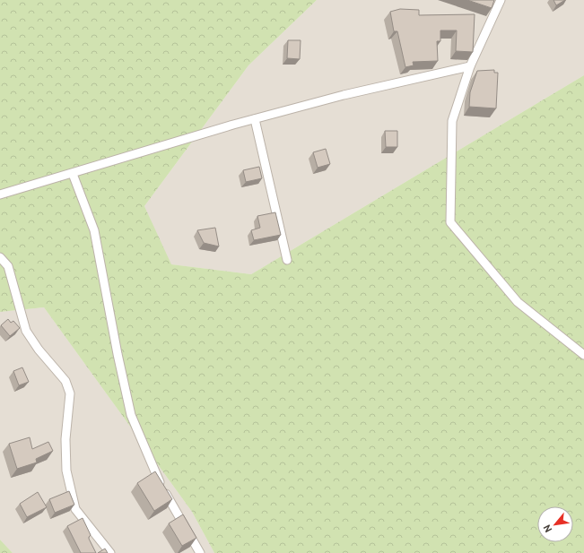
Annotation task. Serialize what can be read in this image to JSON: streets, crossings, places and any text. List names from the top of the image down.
{
  "north": "bottom left"
}
